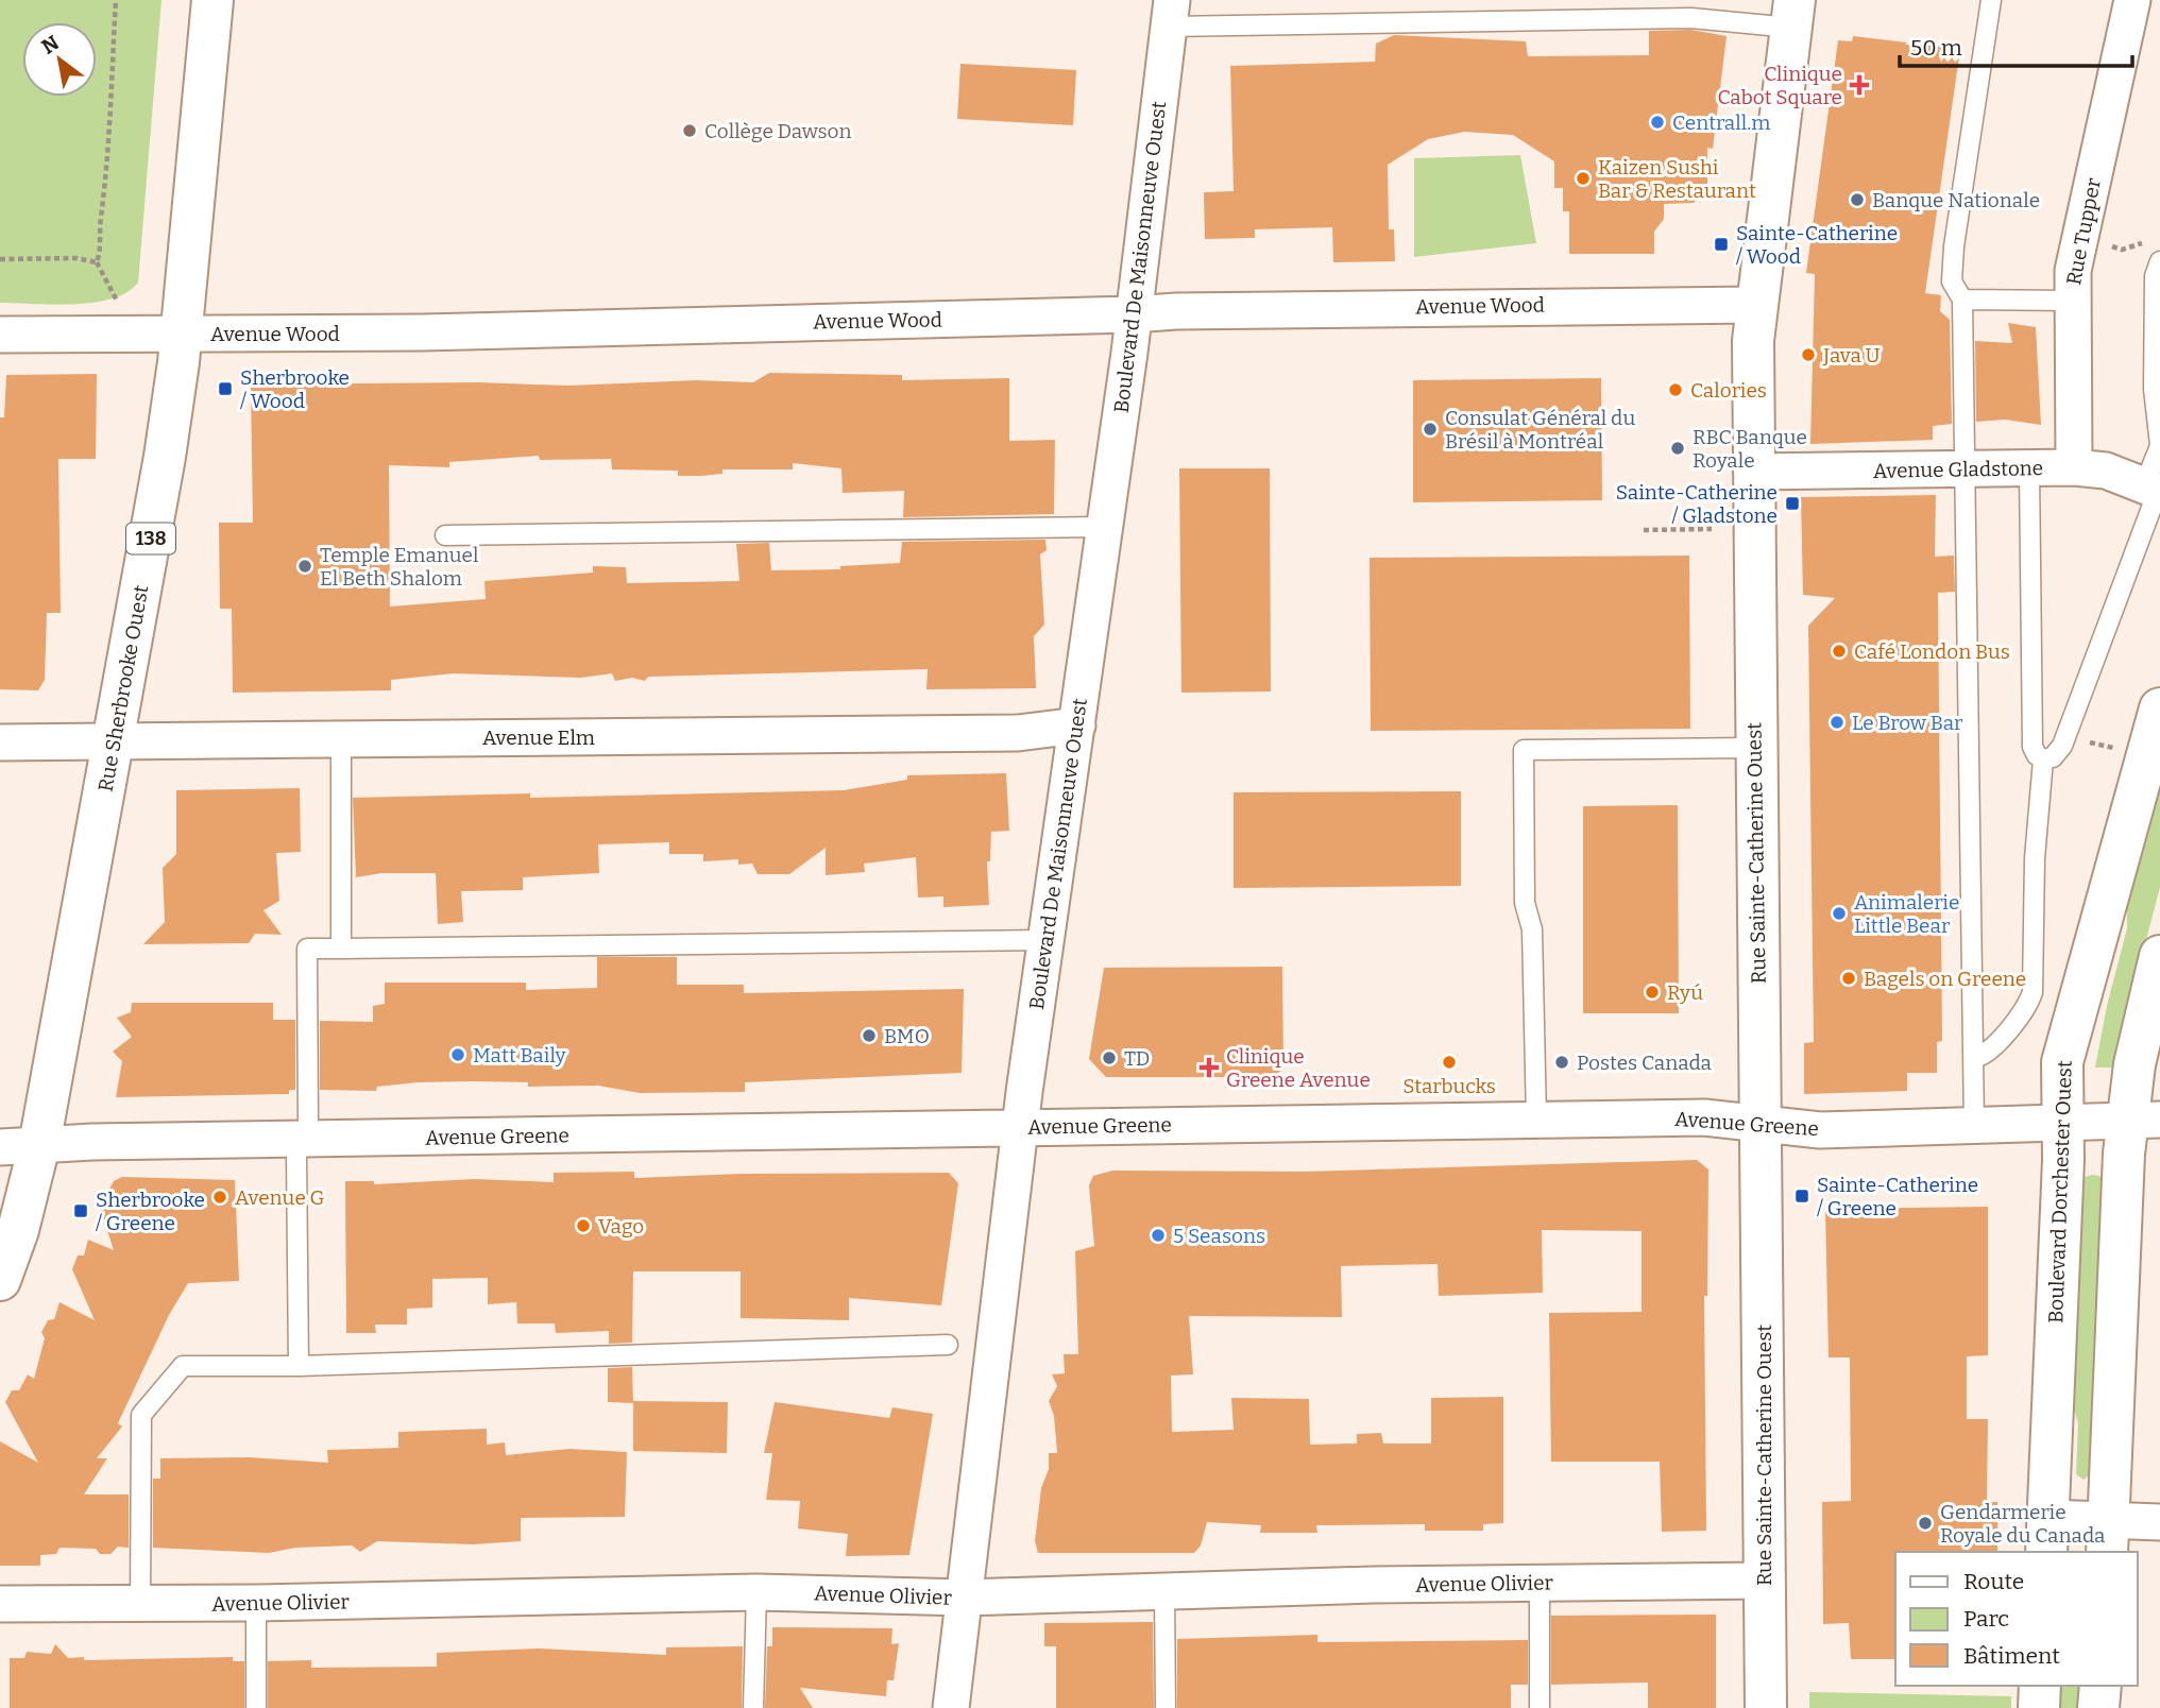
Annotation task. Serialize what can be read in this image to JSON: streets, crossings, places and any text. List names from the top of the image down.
{
  "streets": {
    "main road": [
      "138",
      "Rue Sherbrooke Ouest",
      "Rue Sainte-Catherine Ouest",
      "Boulevard Dorchester Ouest"
    ],
    "street": [
      "Rue Tupper",
      "Boulevard De Maisonneuve Ouest",
      "Avenue Wood",
      "Avenue Gladstone",
      "Avenue Elm",
      "Avenue Greene",
      "Avenue Olivier"
    ]
  },
  "crossings": [
    ["Rue Tupper", "Avenue Gladstone"],
    ["Boulevard De Maisonneuve Ouest", "Avenue Wood"],
    ["Boulevard De Maisonneuve Ouest", "Avenue Elm"],
    ["Boulevard De Maisonneuve Ouest", "Avenue Greene"],
    ["Boulevard De Maisonneuve Ouest", "Avenue Olivier"],
    ["Avenue Wood", "Rue Sherbrooke Ouest"],
    ["Avenue Wood", "Rue Sainte-Catherine Ouest"],
    ["Avenue Gladstone", "Rue Sainte-Catherine Ouest"],
    ["Rue Sherbrooke Ouest", "Avenue Elm"],
    ["Rue Sherbrooke Ouest", "Avenue Greene"],
    ["Rue Sainte-Catherine Ouest", "Avenue Greene"],
    ["Rue Sainte-Catherine Ouest", "Avenue Olivier"],
    ["Avenue Greene", "Boulevard Dorchester Ouest"]
  ],
  "places": {
    "health": ["Clinique Cabot Square", "Clinique Greene Avenue"],
    "other": [
      "Centrall.m",
      "Collège Dawson",
      "Kaizen Sushi Bar & Restaurant",
      "Banque Nationale",
      "Java U",
      "Calories",
      "Consulat Général du Brésil à Montréal",
      "RBC Banque Royale",
      "Temple Emanuel El Beth Shalom",
      "Café London Bus",
      "Le Brow Bar",
      "Animalerie Little Bear",
      "Bagels on Greene",
      "Ryú",
      "BMO",
      "Matt Baily",
      "TD",
      "Starbucks",
      "Postes Canada",
      "Avenue G",
      "Vago",
      "5 Seasons",
      "Gendarmerie Royale du Canada"
    ],
    "transit": [
      "Sainte-Catherine / Wood",
      "Sherbrooke / Wood",
      "Sainte-Catherine / Gladstone",
      "Sainte-Catherine / Greene",
      "Sherbrooke / Greene"
    ]
  },
  "legend": ["Route", "Parc", "Bâtiment"],
  "scale_bar": "50 m",
  "north": "top left"
}
